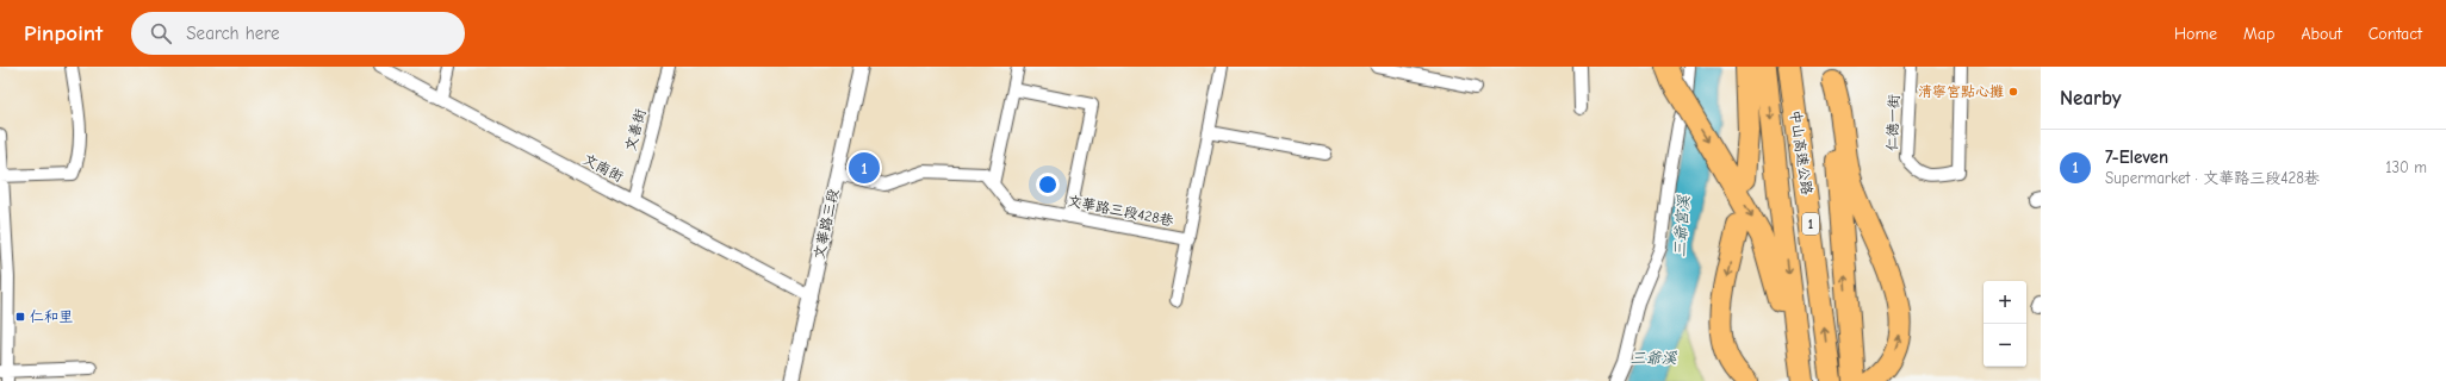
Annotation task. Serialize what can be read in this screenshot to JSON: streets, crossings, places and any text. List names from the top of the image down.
{
  "streets": {
    "highway": ["中山高速公路", "1"],
    "street": [
      "仁德一街",
      "文善街",
      "文南街",
      "文華路三段428巷",
      "文華路三段"
    ]
  },
  "crossings": [
    ["文善街", "文南街"],
    ["文南街", "文華路三段"],
    ["文華路三段428巷", "文華路三段"]
  ],
  "water": ["三爺宮溪", "三爺溪"],
  "places": {
    "other": ["清寧宮點心攤"],
    "transit": ["仁和里"]
  },
  "page": {
    "header": "Pinpoint",
    "search": "Search here",
    "nav": [
      "Home",
      "Map",
      "About",
      "Contact"
    ],
    "heading": "Nearby",
    "list": [
      {
        "mark": "1",
        "name": "7-Eleven",
        "note": "Supermarket · 文華路三段428巷",
        "value": "130 m"
      }
    ],
    "pins": "1",
    "map_buttons": ["+", "−"]
  }
}
